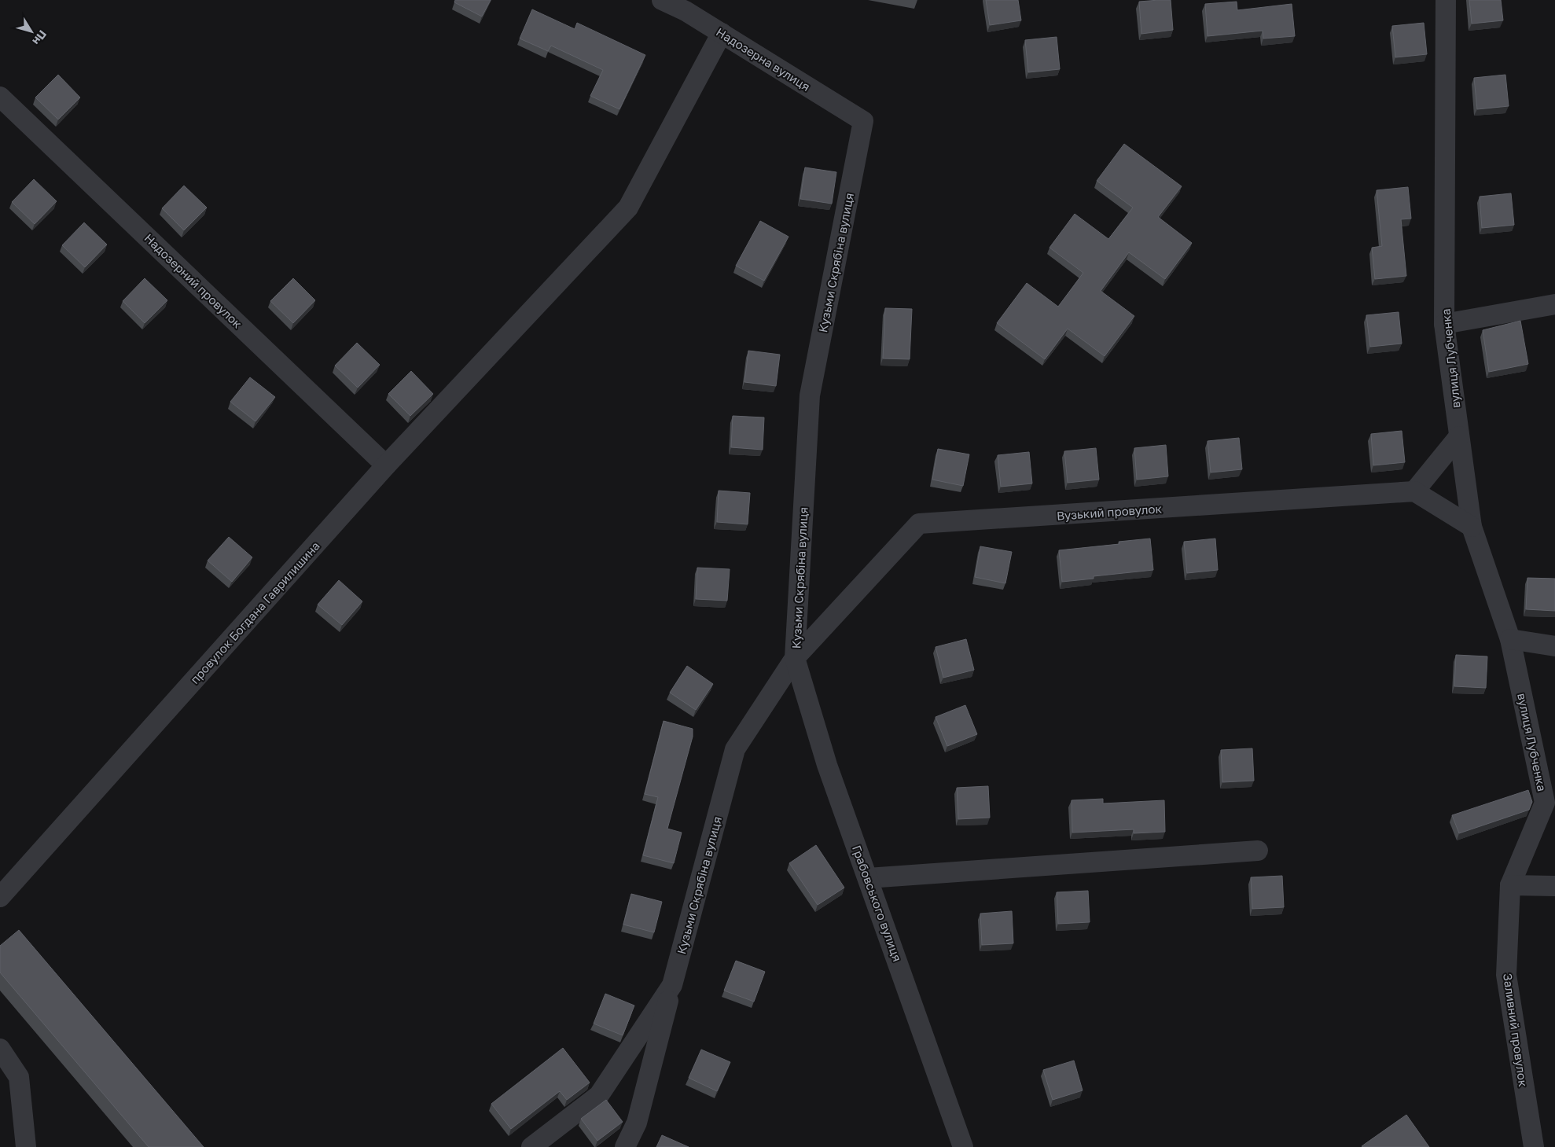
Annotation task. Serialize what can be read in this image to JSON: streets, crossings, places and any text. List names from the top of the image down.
{
  "streets": {
    "street": [
      "Надозерна вулиця",
      "Кузьми Скрябіна вулиця",
      "Надозерний провулок",
      "вулиця Лубченка",
      "Вузький провулок",
      "провулок Богдана Гаврилишина",
      "Грабовського вулиця",
      "Заливний провулок"
    ]
  },
  "crossings": [
    ["Надозерна вулиця", "Кузьми Скрябіна вулиця"],
    ["Надозерна вулиця", "провулок Богдана Гаврилишина"],
    ["Кузьми Скрябіна вулиця", "Вузький провулок"],
    ["Кузьми Скрябіна вулиця", "Грабовського вулиця"],
    ["Надозерний провулок", "провулок Богдана Гаврилишина"],
    ["вулиця Лубченка", "Заливний провулок"],
    ["Вузький провулок", "Грабовського вулиця"]
  ],
  "north": "bottom right"
}
